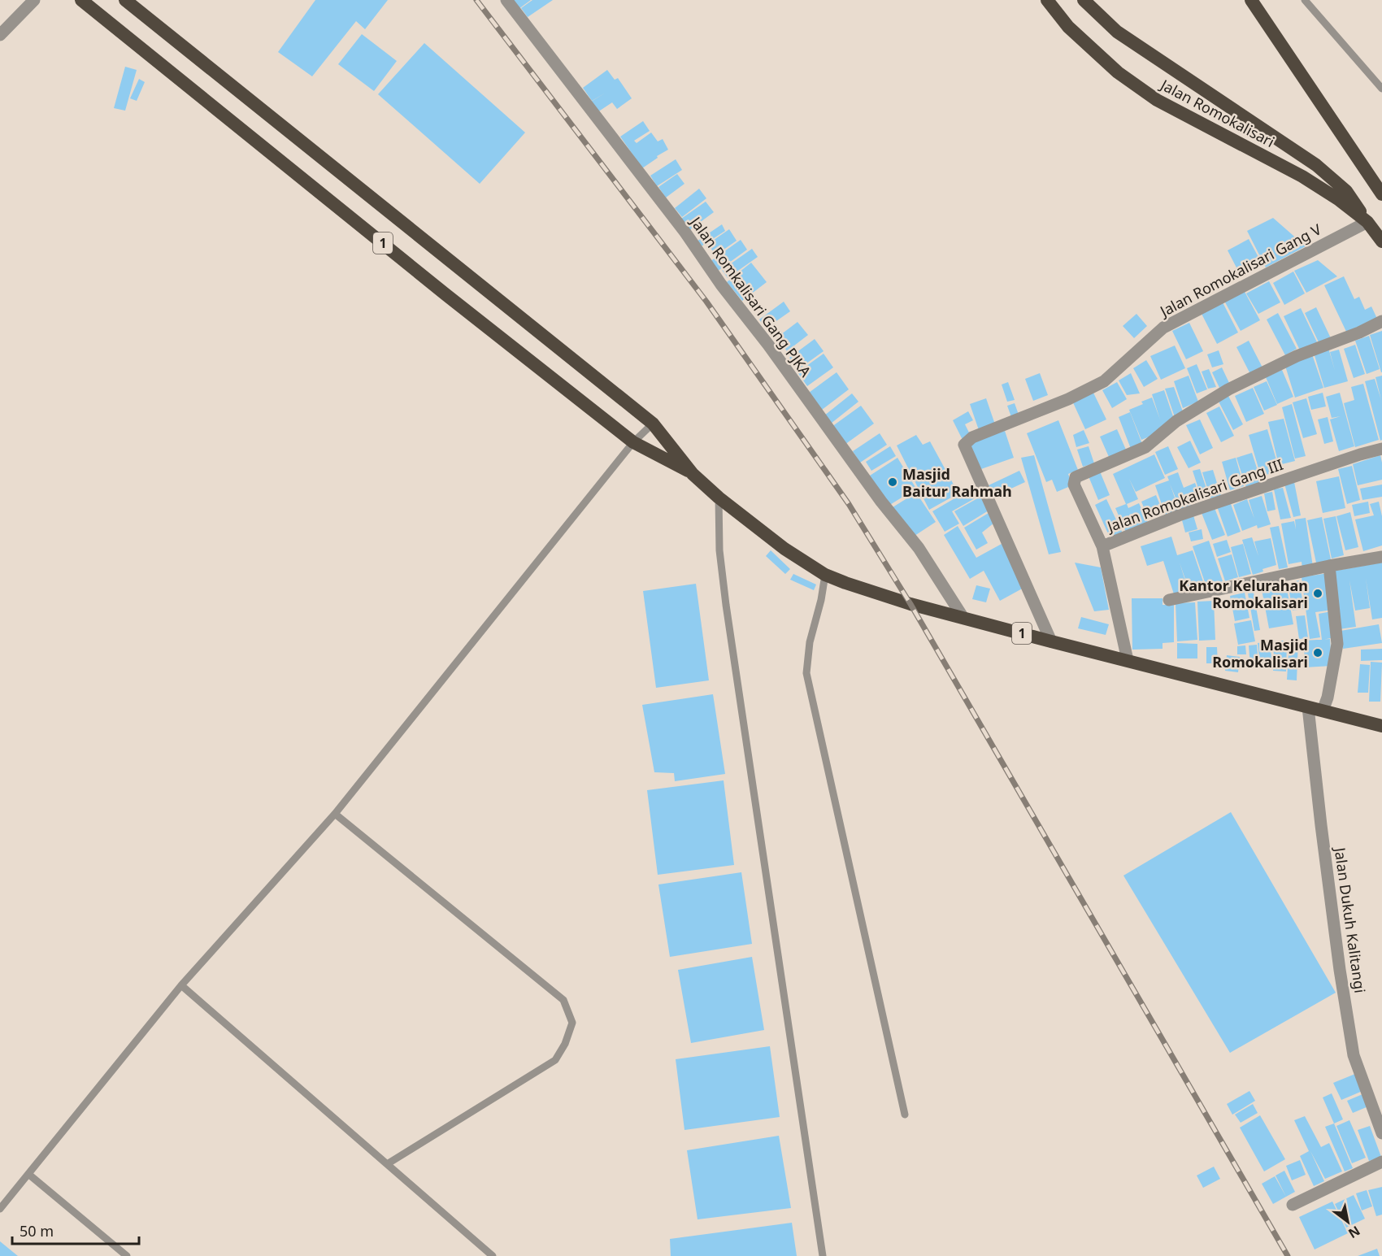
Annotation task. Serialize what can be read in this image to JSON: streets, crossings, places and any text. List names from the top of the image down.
{
  "streets": {
    "highway": ["Jalan Romokalisari", "1"],
    "street": [
      "Jalan Romokalisari Gang V",
      "Jalan Romkalisari Gang PJKA",
      "Jalan Romokalisari Gang III",
      "Jalan Dukuh Kalitangi"
    ]
  },
  "crossings": [
    ["Jalan Romokalisari", "Jalan Romokalisari Gang V"],
    ["1", "Jalan Romokalisari Gang V"],
    ["1", "Jalan Romkalisari Gang PJKA"],
    ["1", "Jalan Romokalisari Gang III"],
    ["1", "Jalan Dukuh Kalitangi"]
  ],
  "places": ["Masjid Baitur Rahmah", "Kantor Kelurahan Romokalisari", "Masjid Romokalisari"],
  "scale_bar": "50 m",
  "north": "bottom right"
}
